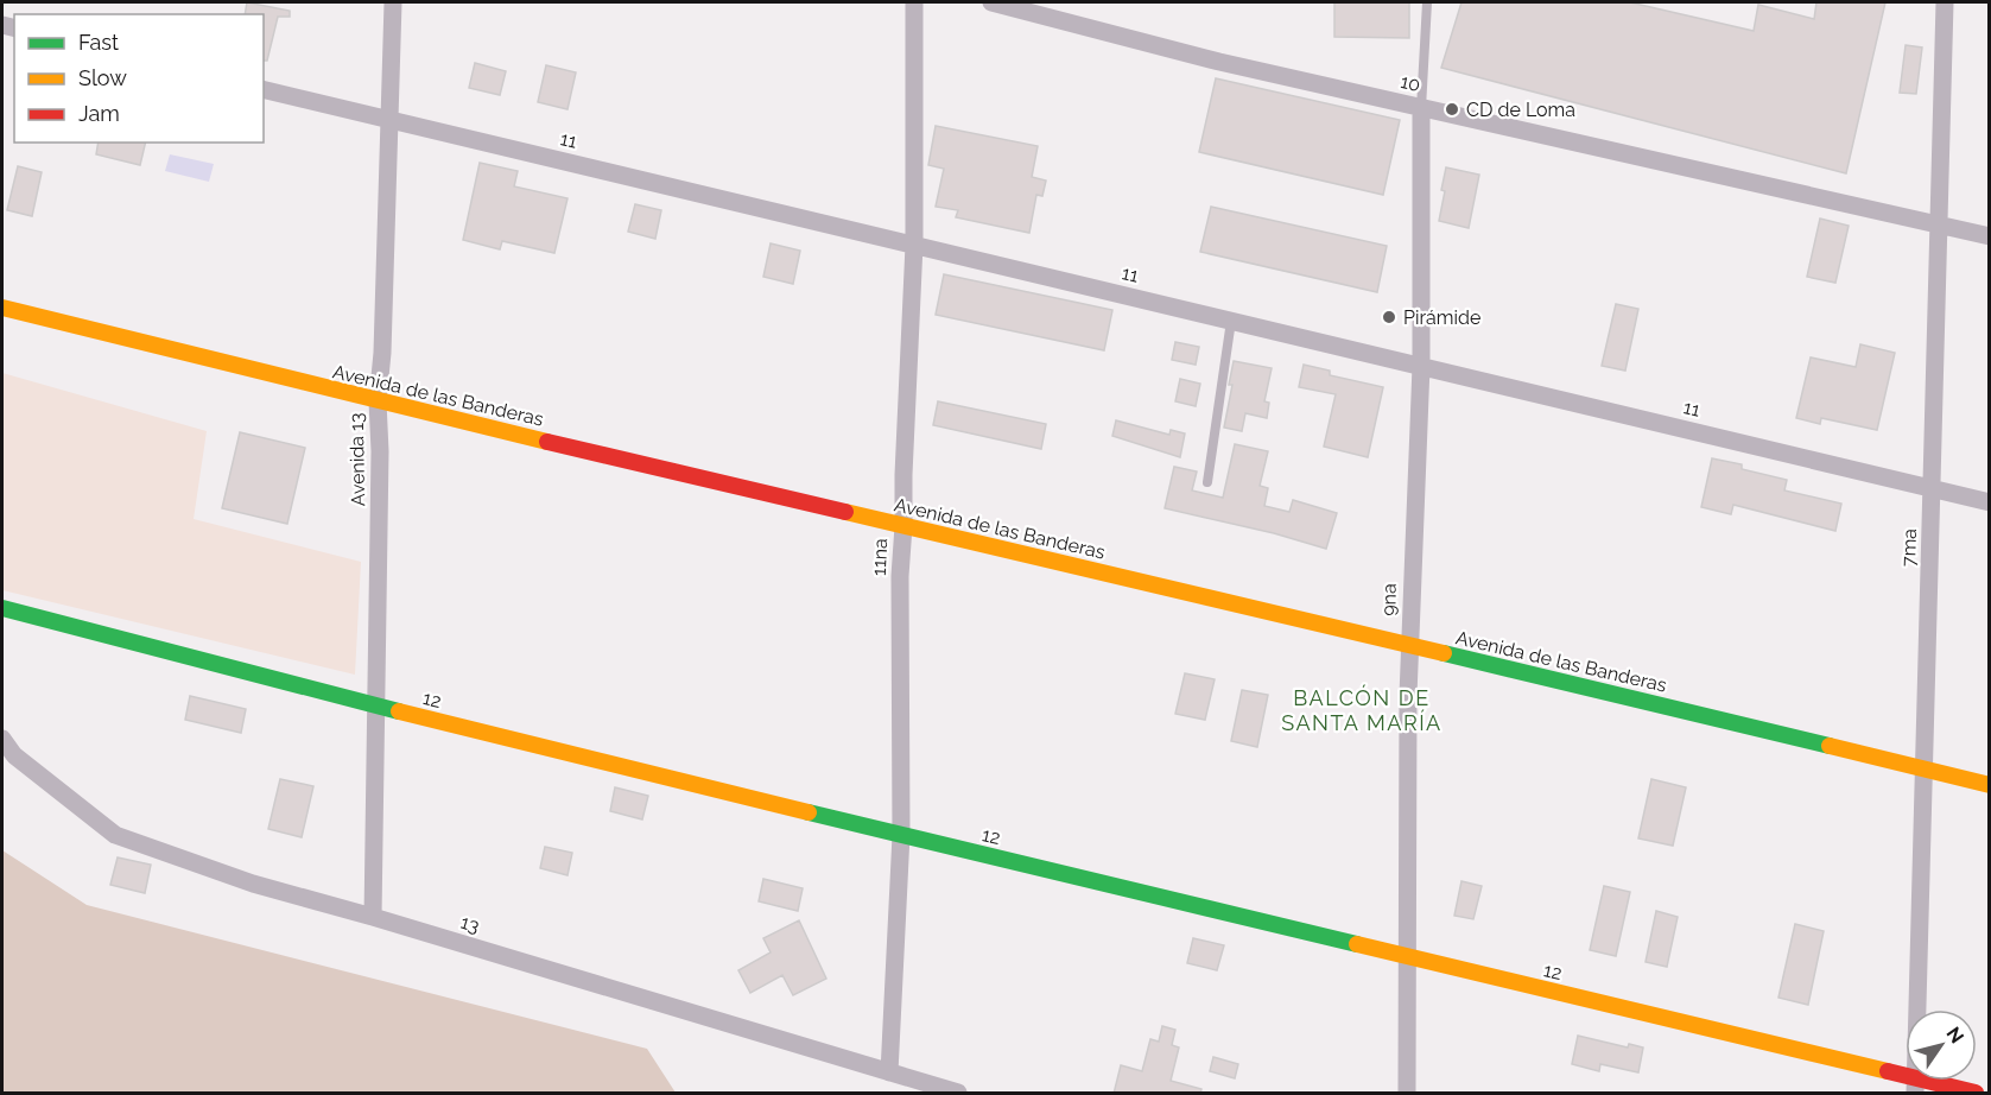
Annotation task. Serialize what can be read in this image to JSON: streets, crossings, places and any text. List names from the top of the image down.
{
  "streets": {
    "street": [
      "10",
      "11",
      "Avenida de las Banderas",
      "Avenida 13",
      "7ma",
      "11na",
      "9na",
      "12",
      "13"
    ]
  },
  "crossings": [
    ["10", "7ma"],
    ["10", "9na"],
    ["11", "Avenida 13"],
    ["11", "7ma"],
    ["11", "11na"],
    ["11", "9na"],
    ["Avenida de las Banderas", "Avenida 13"],
    ["Avenida de las Banderas", "7ma"],
    ["Avenida de las Banderas", "11na"],
    ["Avenida de las Banderas", "9na"],
    ["Avenida 13", "12"],
    ["Avenida 13", "13"],
    ["7ma", "12"],
    ["11na", "12"],
    ["11na", "13"],
    ["9na", "12"]
  ],
  "districts": ["BALCÓN DE SANTA MARÍA"],
  "places": ["CD de Loma", "Pirámide"],
  "legend": ["Fast", "Slow", "Jam"],
  "north": "top right"
}
